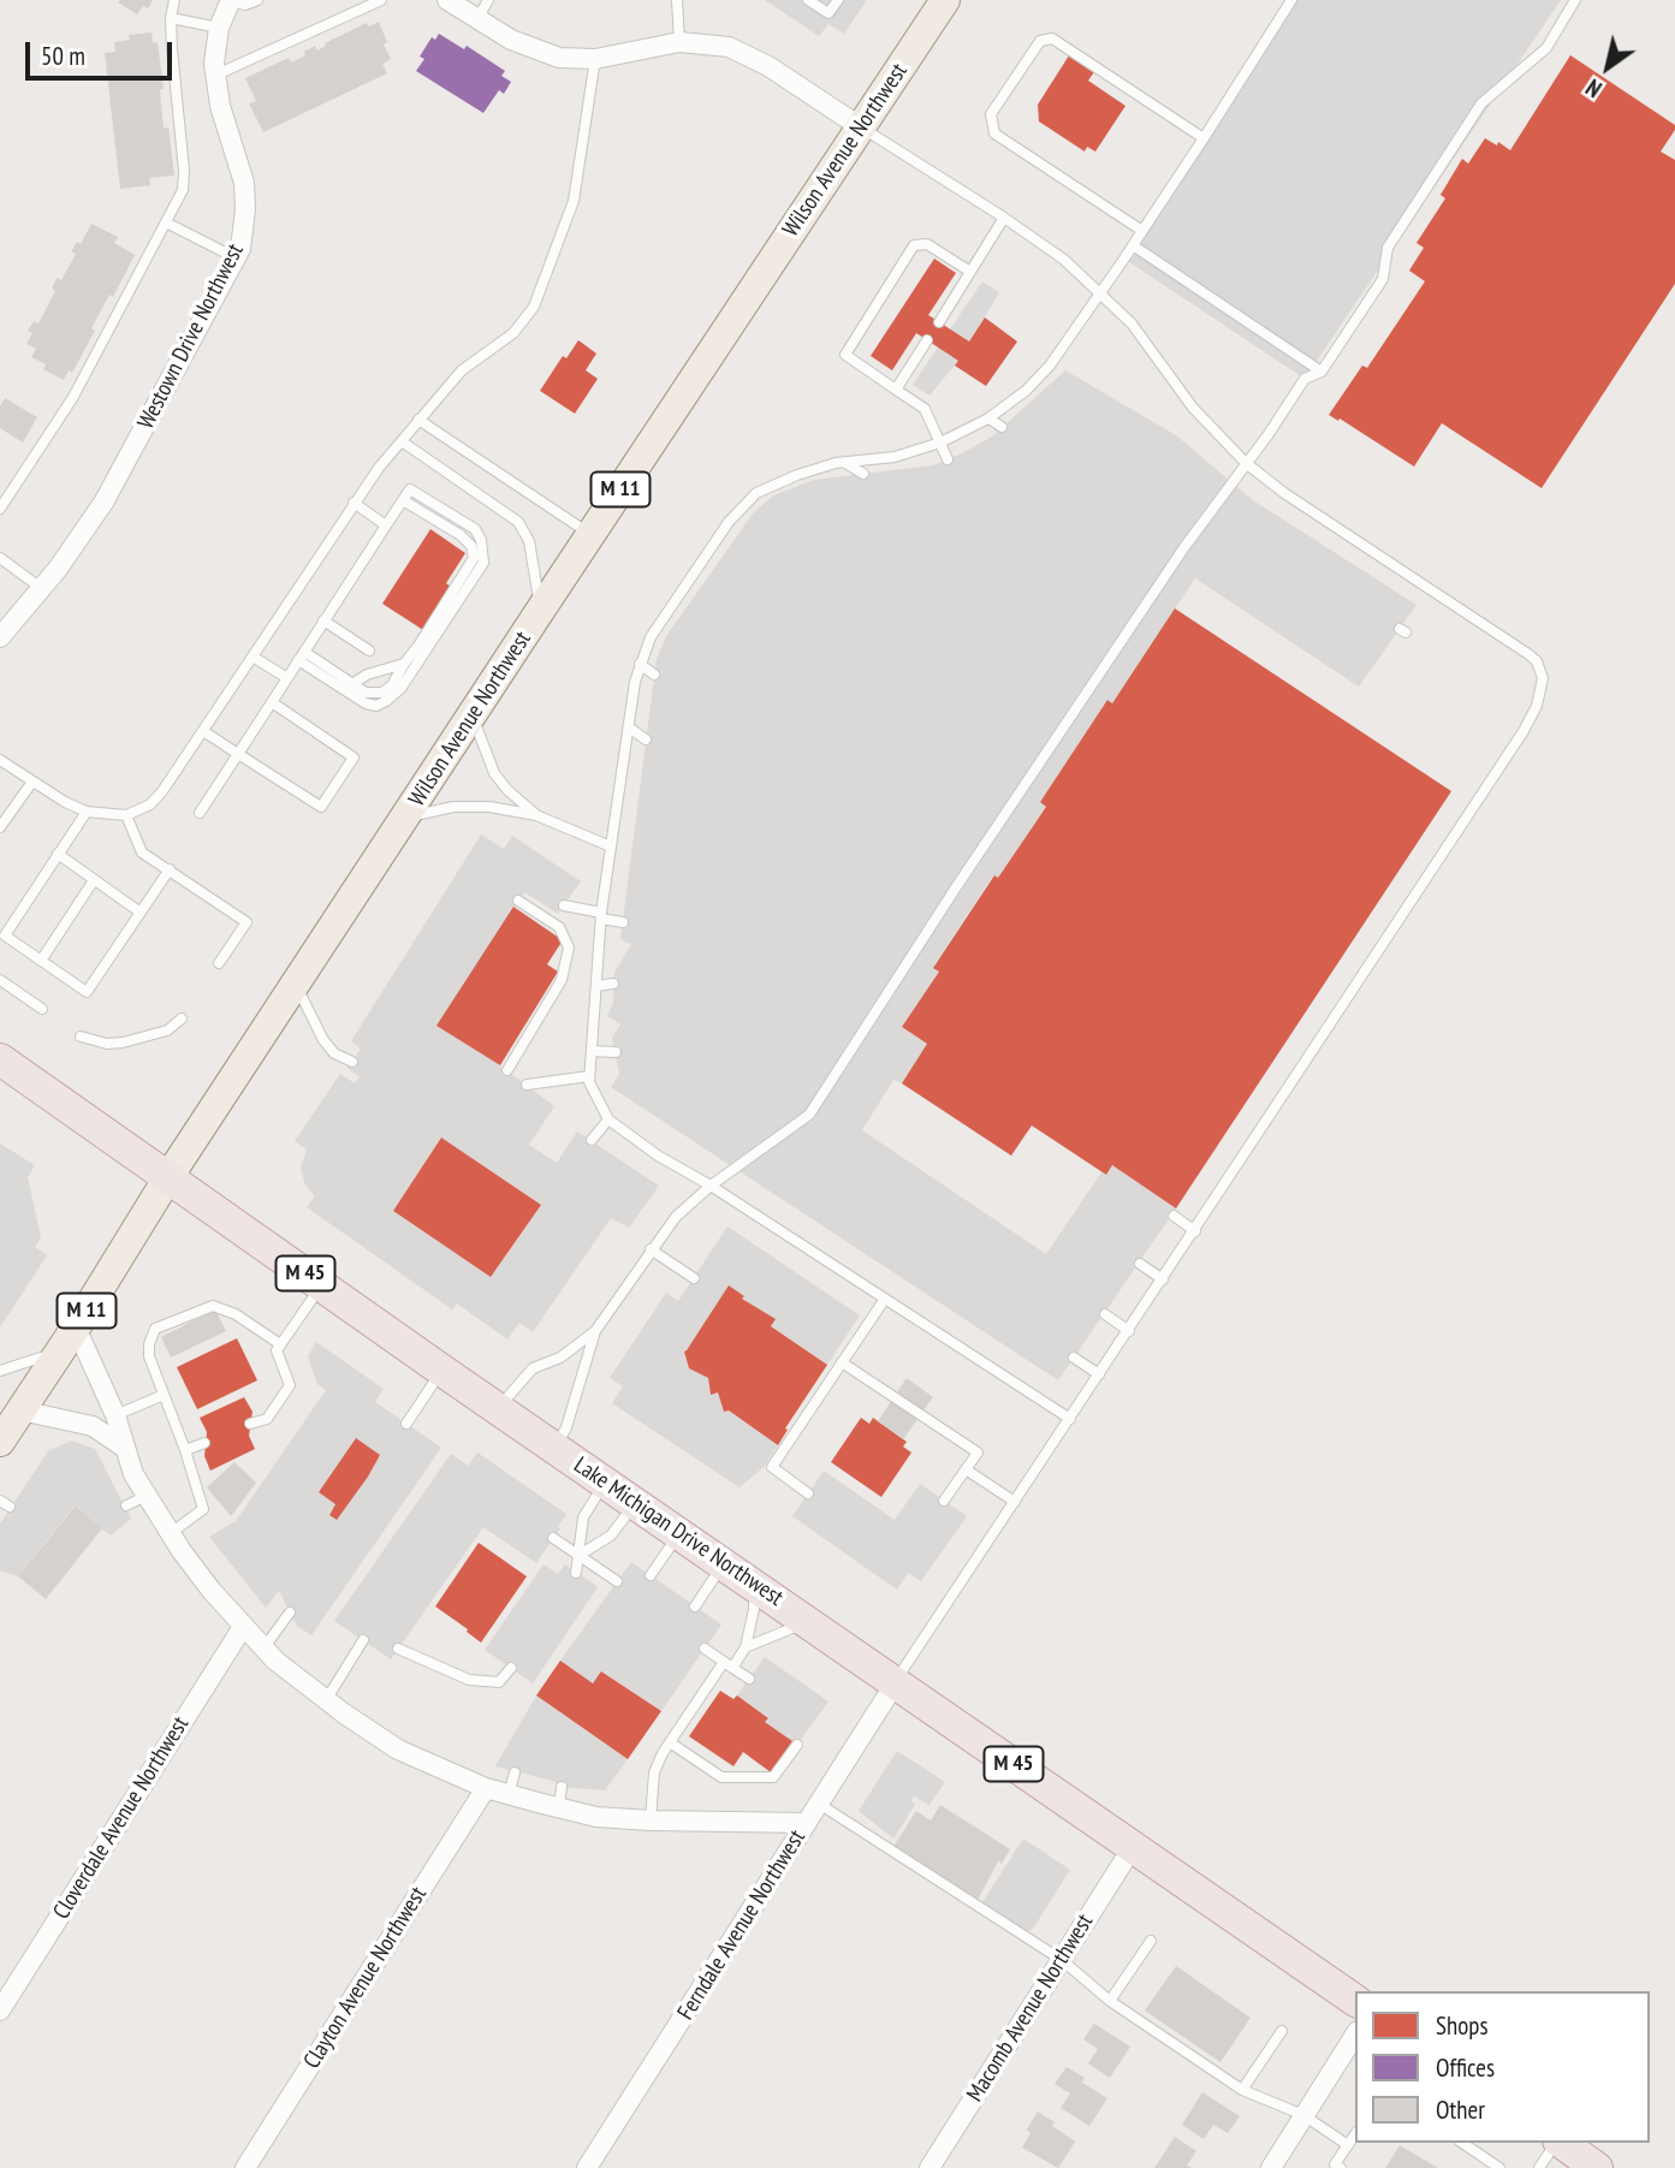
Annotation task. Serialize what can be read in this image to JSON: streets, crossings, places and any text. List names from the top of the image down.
{
  "streets": {
    "highway": ["M 45", "Lake Michigan Drive Northwest"],
    "main road": ["Wilson Avenue Northwest", "M 11"],
    "street": [
      "Westown Drive Northwest",
      "Cloverdale Avenue Northwest",
      "Ferndale Avenue Northwest",
      "Clayton Avenue Northwest",
      "Macomb Avenue Northwest"
    ]
  },
  "crossings": [
    ["Wilson Avenue Northwest", "Lake Michigan Drive Northwest"],
    ["Lake Michigan Drive Northwest", "Ferndale Avenue Northwest"],
    ["Lake Michigan Drive Northwest", "Macomb Avenue Northwest"]
  ],
  "legend": ["Shops", "Offices", "Other"],
  "scale_bar": "50 m",
  "north": "bottom left"
}
